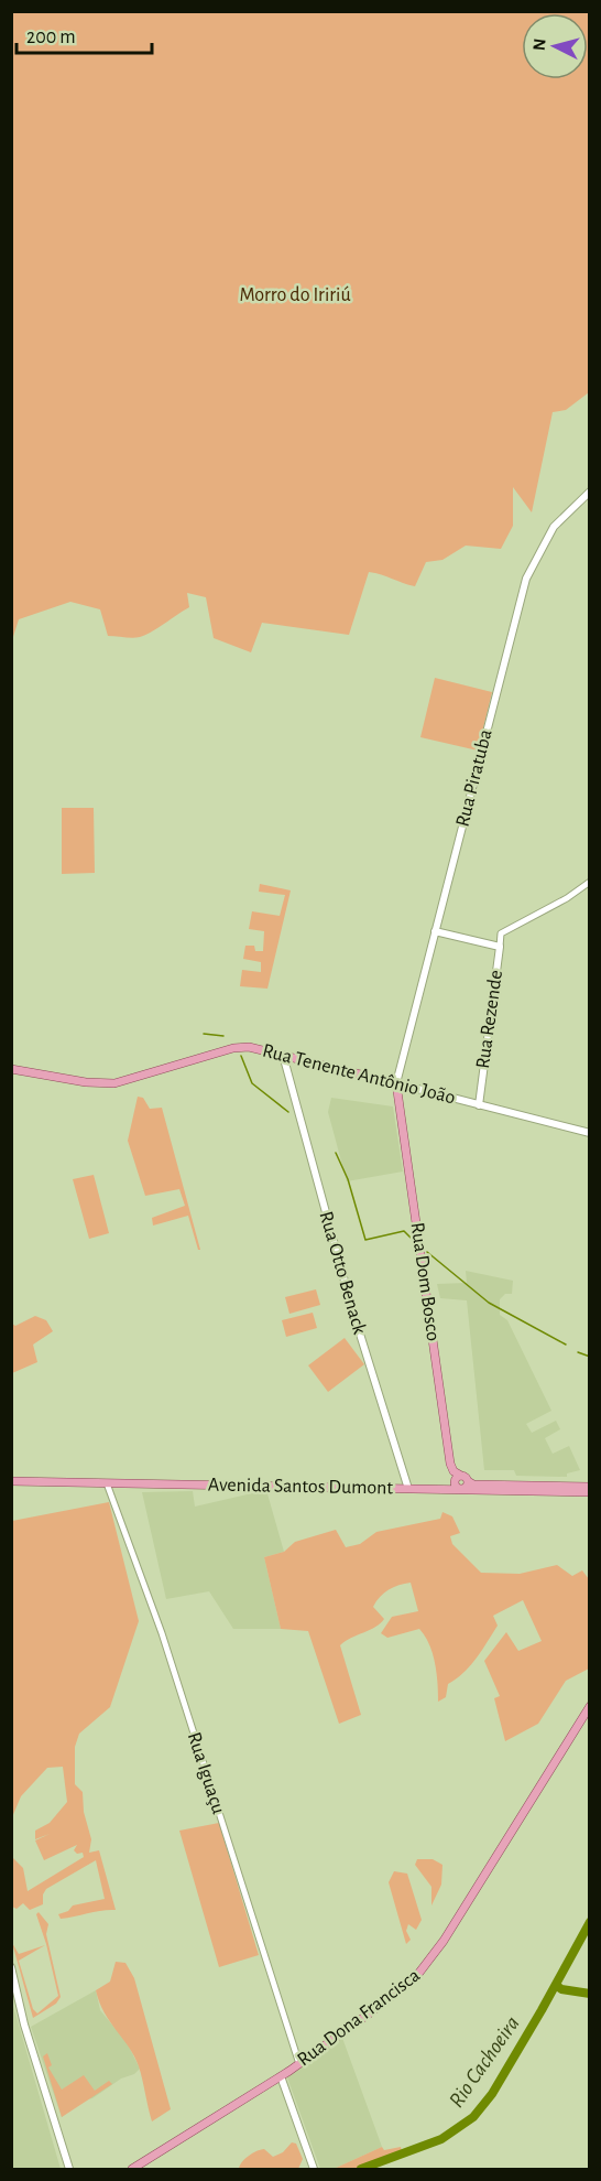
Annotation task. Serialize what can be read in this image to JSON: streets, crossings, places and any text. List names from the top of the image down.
{
  "streets": {
    "main road": [
      "Rua Piratuba",
      "Rua Rezende",
      "Rua Tenente Antônio João",
      "Rua Otto Benack",
      "Rua Dom Bosco",
      "Avenida Santos Dumont",
      "Rua Dona Francisca"
    ],
    "street": ["Rua Iguaçu"]
  },
  "crossings": [
    ["Rua Piratuba", "Rua Tenente Antônio João"],
    ["Rua Piratuba", "Rua Dom Bosco"],
    ["Rua Rezende", "Rua Tenente Antônio João"],
    ["Rua Tenente Antônio João", "Rua Otto Benack"],
    ["Rua Tenente Antônio João", "Rua Dom Bosco"],
    ["Rua Otto Benack", "Avenida Santos Dumont"],
    ["Avenida Santos Dumont", "Rua Iguaçu"],
    ["Rua Iguaçu", "Rua Dona Francisca"]
  ],
  "water": ["Rio Cachoeira"],
  "parks": ["Morro do Iririú"],
  "scale_bar": "200 m",
  "north": "left"
}
